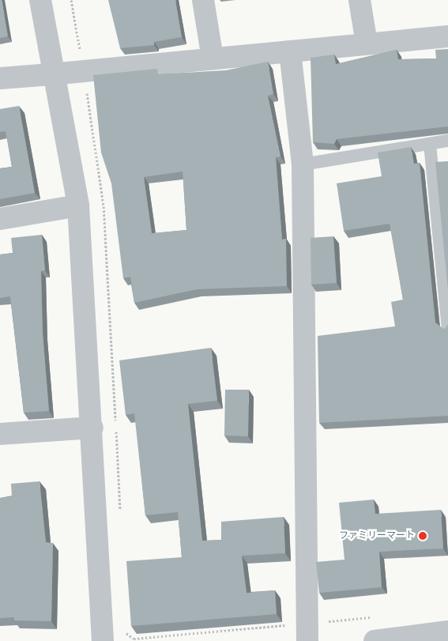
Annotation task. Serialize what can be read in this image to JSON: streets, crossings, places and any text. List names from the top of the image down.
{
  "places": ["ファミリーマート"]
}
